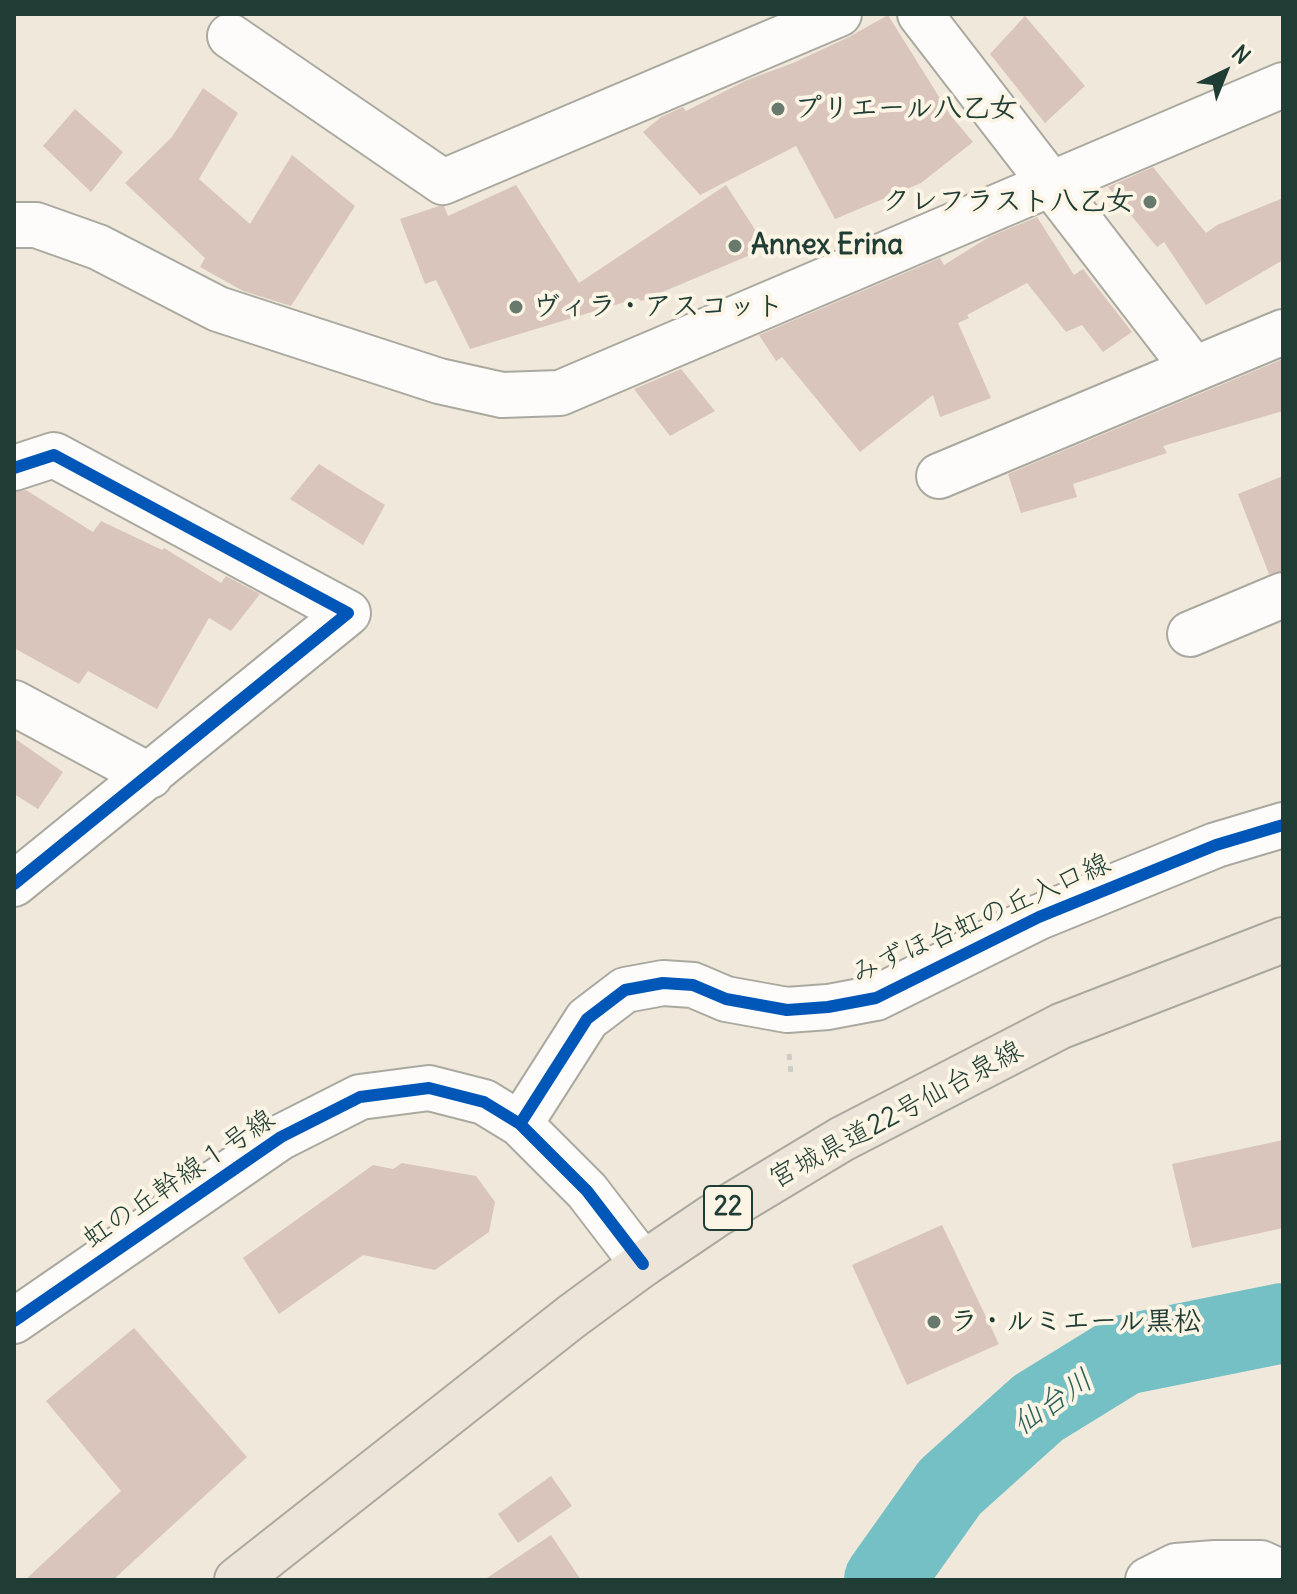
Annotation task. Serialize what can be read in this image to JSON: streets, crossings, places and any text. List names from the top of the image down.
{
  "streets": {
    "main road": ["宮城県道22号仙台泉線", "22"],
    "street": ["みずほ台虹の丘入口線", "虹の丘幹線１号線"]
  },
  "crossings": [
    ["みずほ台虹の丘入口線", "虹の丘幹線１号線"],
    ["宮城県道22号仙台泉線", "虹の丘幹線１号線"]
  ],
  "water": ["仙台川"],
  "places": [
    "プリエール八乙女",
    "クレフラスト八乙女",
    "Annex Erina",
    "ヴィラ・アスコット",
    "ラ・ルミエール黒松"
  ],
  "north": "top right"
}
